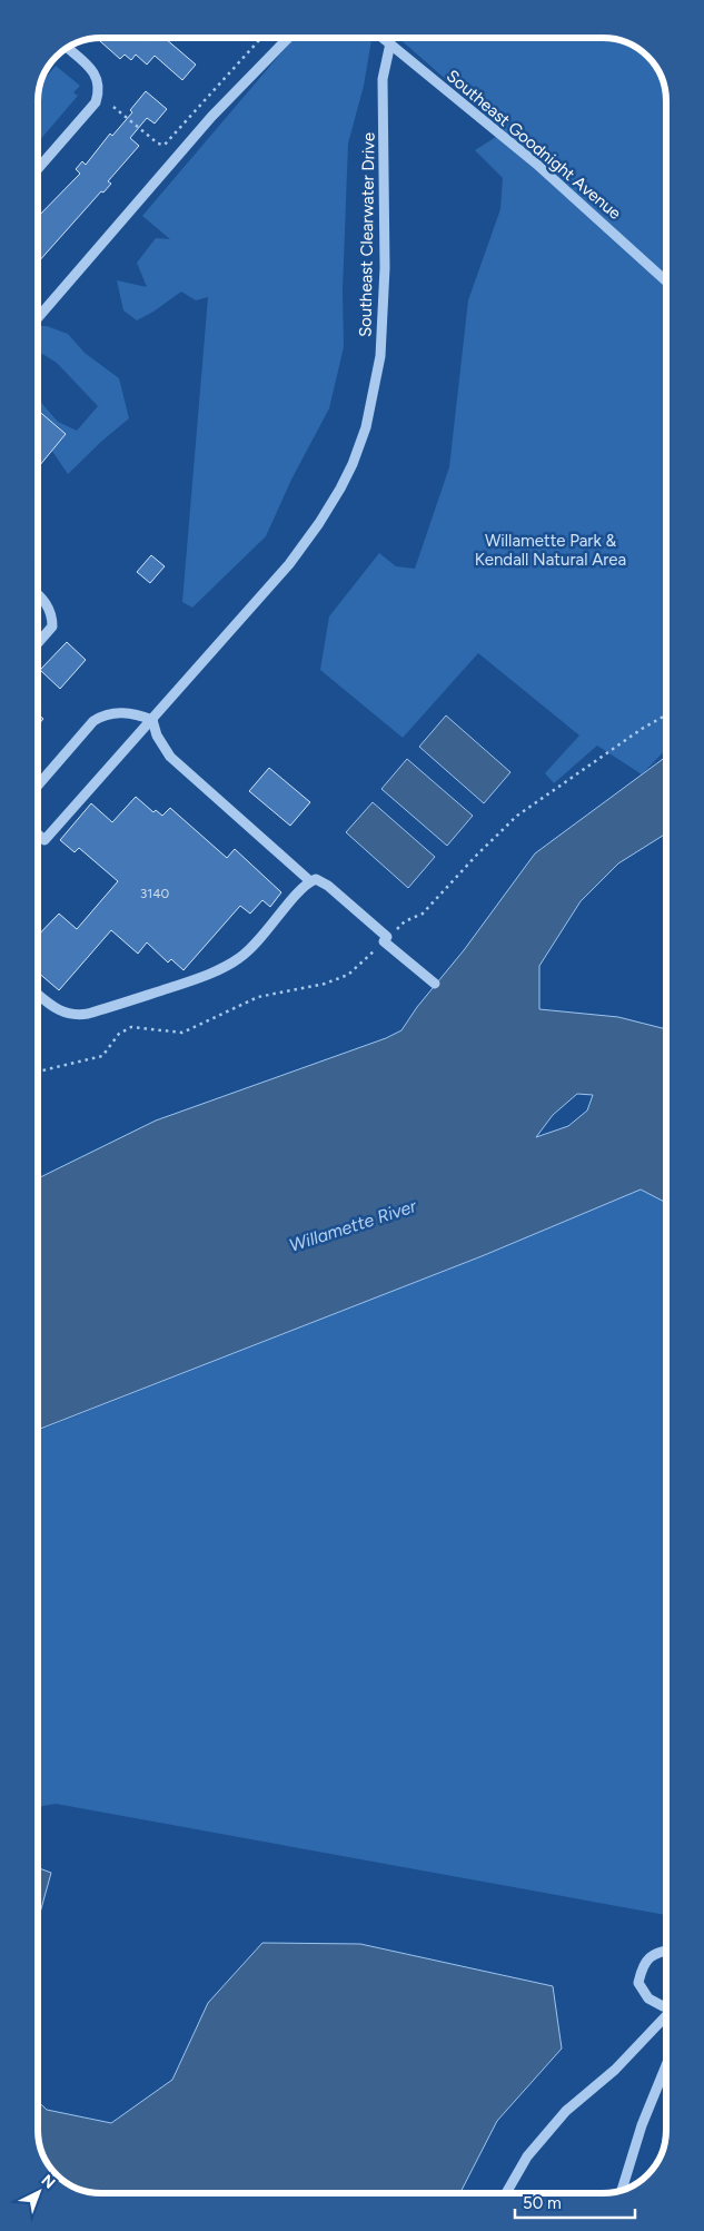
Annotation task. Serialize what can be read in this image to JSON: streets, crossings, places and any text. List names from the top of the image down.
{
  "streets": {
    "street": ["Southeast Goodnight Avenue", "Southeast Clearwater Drive"]
  },
  "crossings": [
    ["Southeast Goodnight Avenue", "Southeast Clearwater Drive"]
  ],
  "water": ["Willamette River"],
  "parks": ["Willamette Park & Kendall Natural Area"],
  "house_numbers": ["3140"],
  "scale_bar": "50 m",
  "north": "top right"
}
